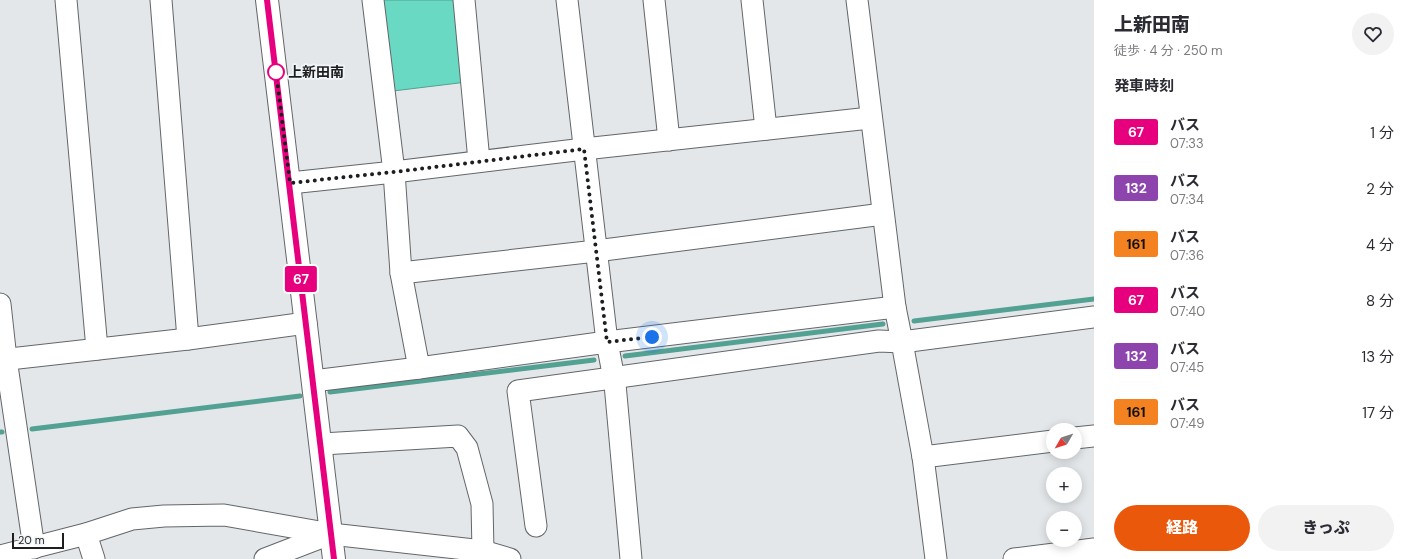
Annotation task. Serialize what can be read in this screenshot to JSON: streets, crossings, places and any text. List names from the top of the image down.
{
  "places": ["上新田南"],
  "lines": ["bus line 67"],
  "scale_bar": "20 m",
  "north": "bottom left",
  "page": {
    "on_map": "67",
    "heading": [
      ["上新田南", "徒歩 · 4 分 · 250 m"],
      "発車時刻"
    ],
    "list": [
      {
        "mark": "67",
        "name": "バス",
        "note": "07:33",
        "value": "1 分"
      },
      {
        "mark": "132",
        "name": "バス",
        "note": "07:34",
        "value": "2 分"
      },
      {
        "mark": "161",
        "name": "バス",
        "note": "07:36",
        "value": "4 分"
      },
      {
        "mark": "67",
        "name": "バス",
        "note": "07:40",
        "value": "8 分"
      },
      {
        "mark": "132",
        "name": "バス",
        "note": "07:45",
        "value": "13 分"
      },
      {
        "mark": "161",
        "name": "バス",
        "note": "07:49",
        "value": "17 分"
      }
    ],
    "map_buttons": ["+", "−"],
    "buttons": ["経路", "きっぷ"],
    "scale": "20 m"
  }
}
